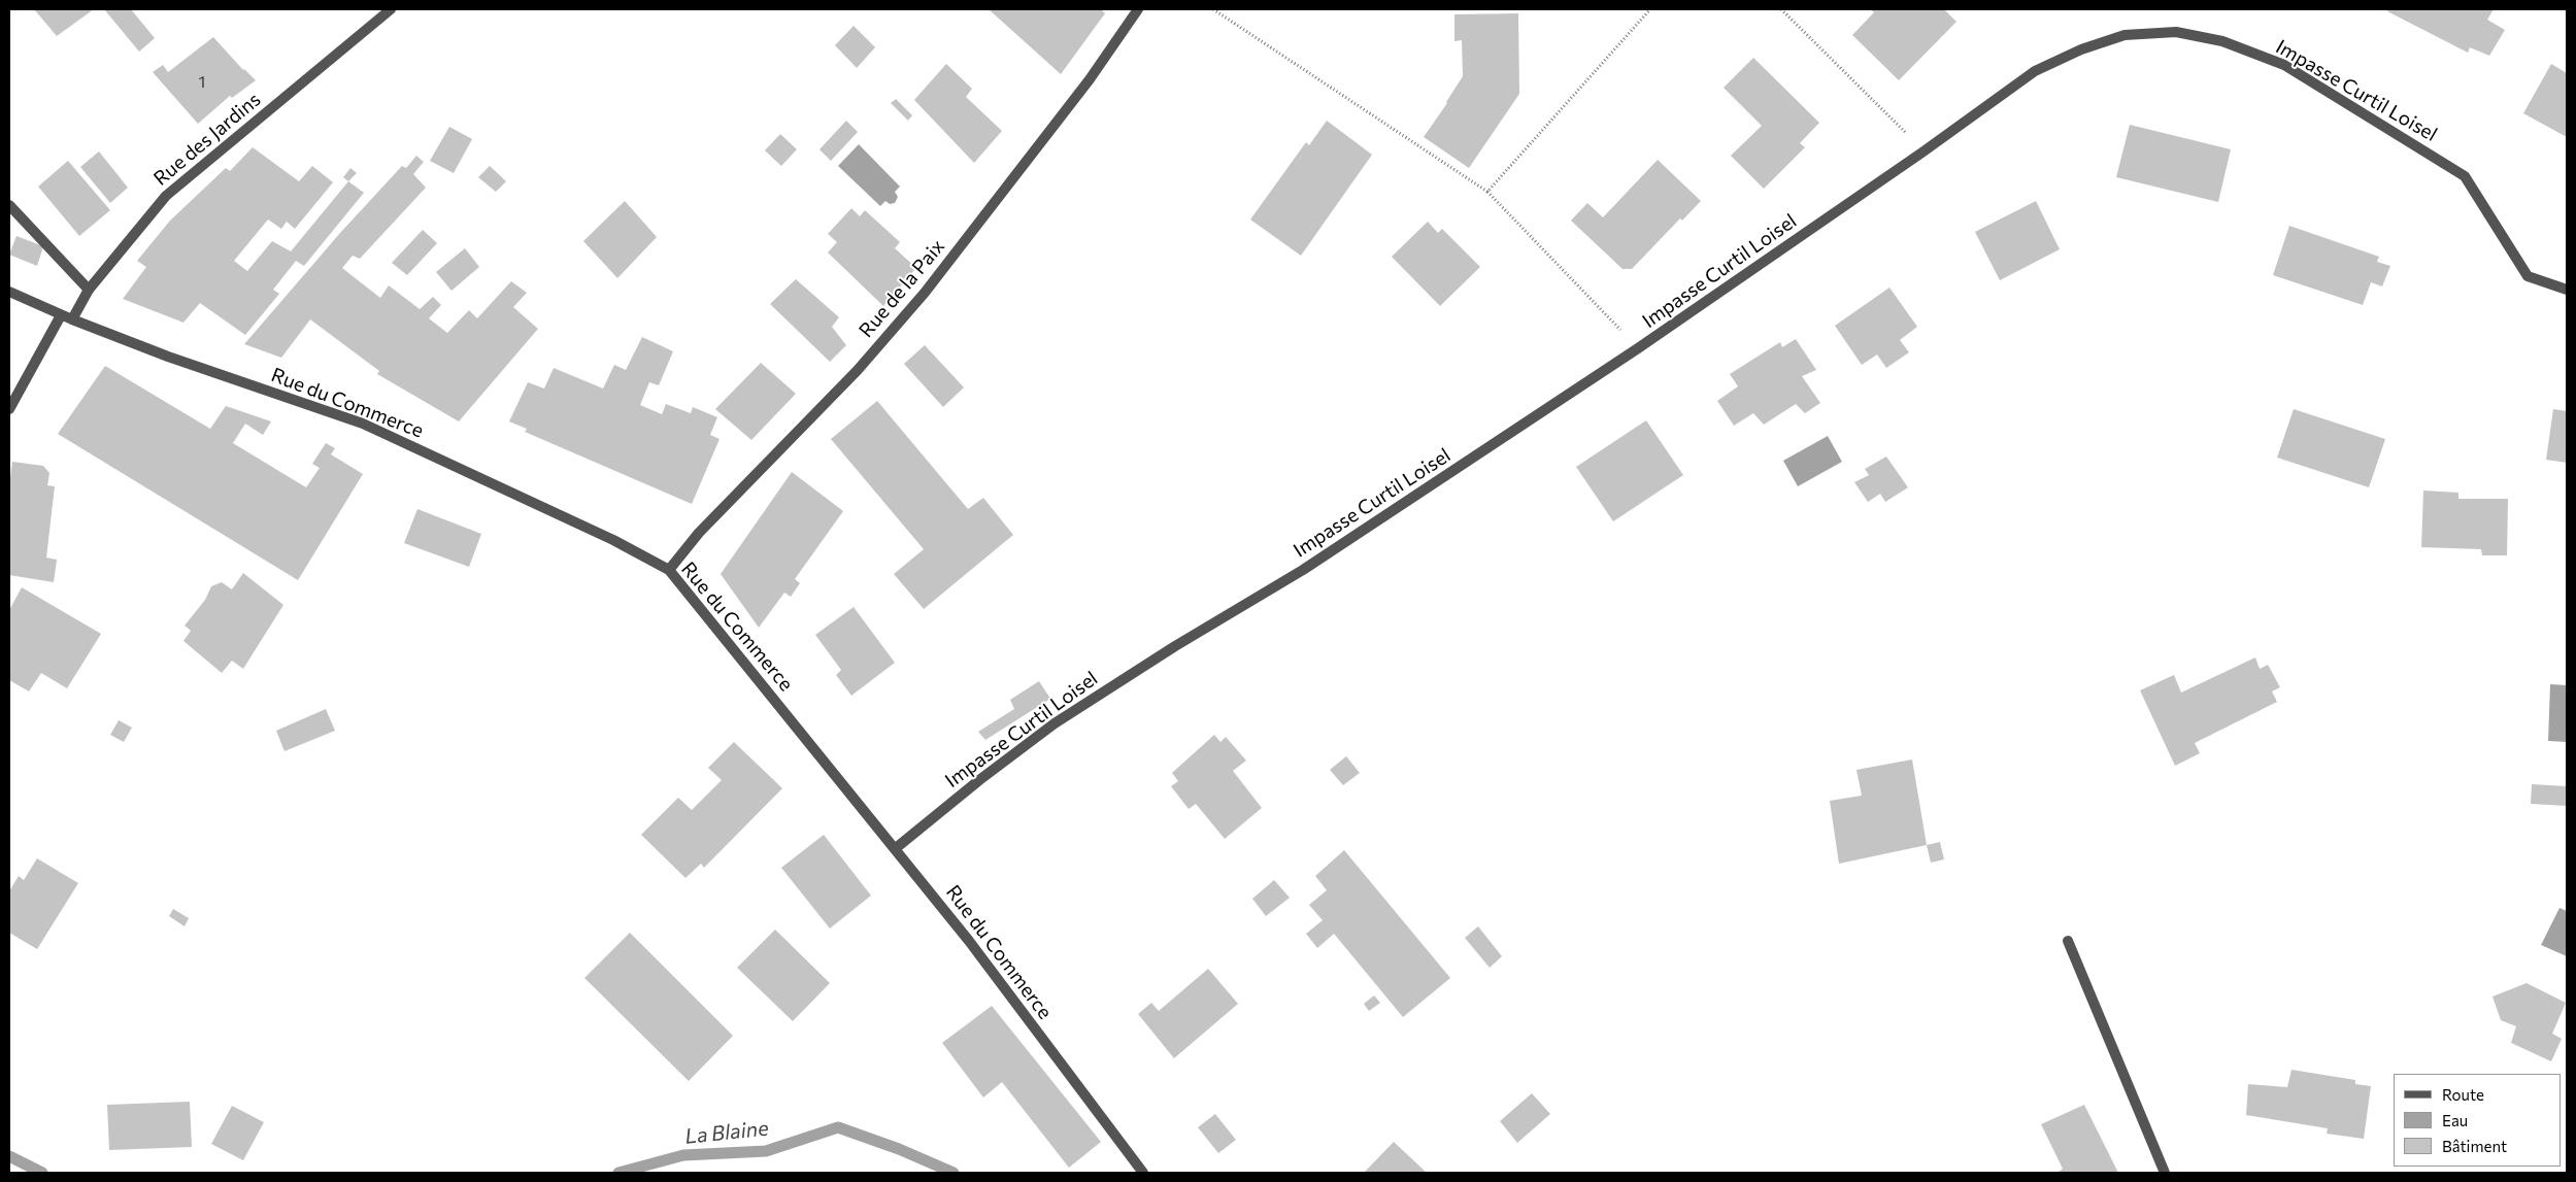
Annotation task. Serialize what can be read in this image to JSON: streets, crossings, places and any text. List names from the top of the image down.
{
  "streets": {
    "street": [
      "Impasse Curtil Loisel",
      "Rue des Jardins",
      "Rue de la Paix",
      "Rue du Commerce"
    ]
  },
  "crossings": [
    ["Impasse Curtil Loisel", "Rue du Commerce"],
    ["Rue des Jardins", "Rue du Commerce"],
    ["Rue de la Paix", "Rue du Commerce"]
  ],
  "water": ["La Blaine"],
  "house_numbers": ["1"],
  "legend": ["Route", "Eau", "Bâtiment"]
}
